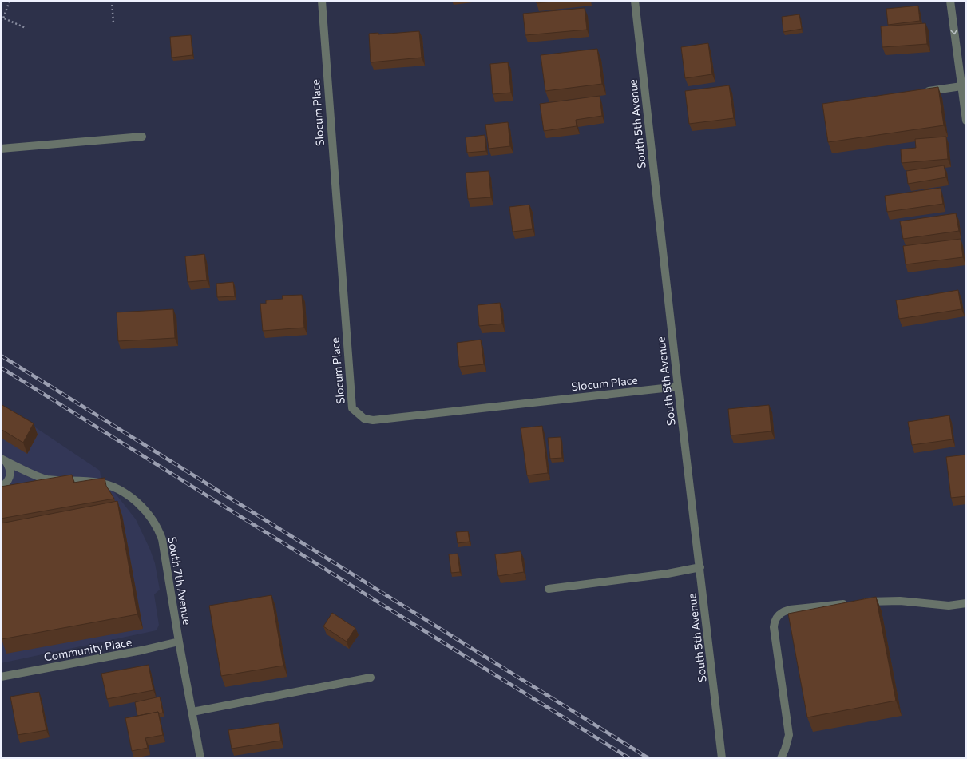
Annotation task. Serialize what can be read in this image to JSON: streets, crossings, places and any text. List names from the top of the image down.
{
  "streets": {
    "street": [
      "Slocum Place",
      "South 5th Avenue",
      "South 7th Avenue",
      "Community Place"
    ]
  },
  "crossings": [
    ["Slocum Place", "South 5th Avenue"],
    ["South 7th Avenue", "Community Place"]
  ]
}
